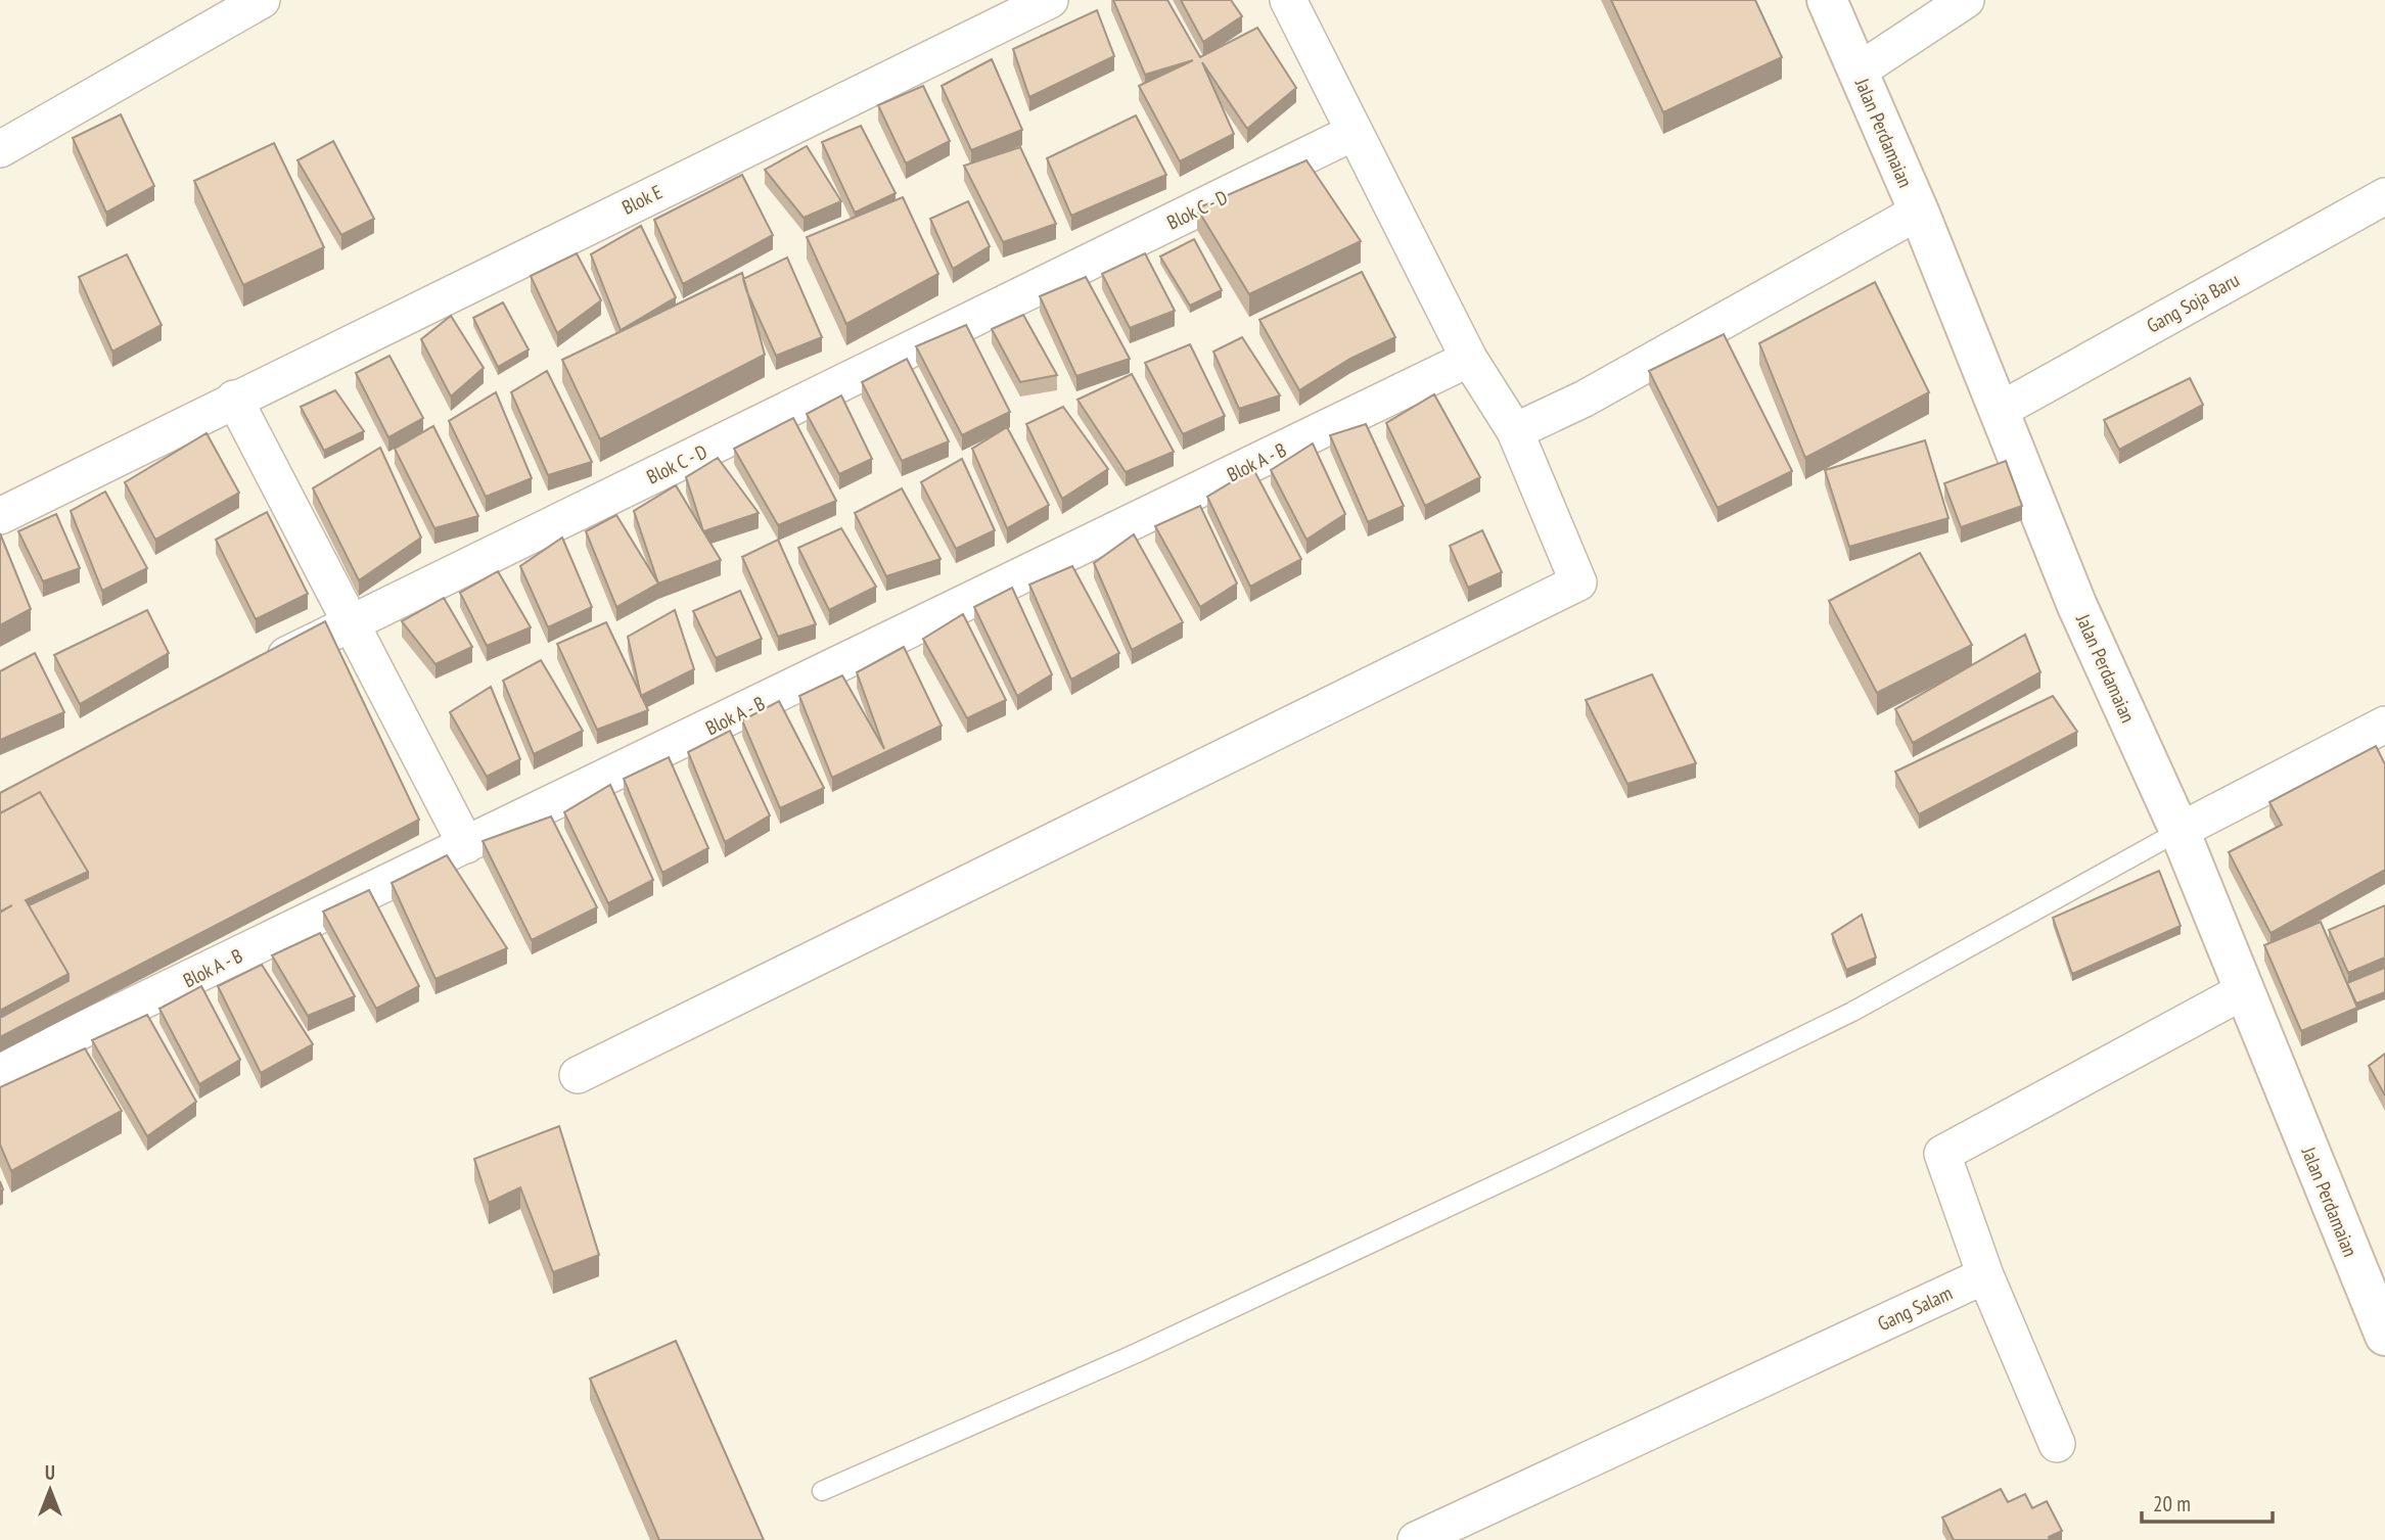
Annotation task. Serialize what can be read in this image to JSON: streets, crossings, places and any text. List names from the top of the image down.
{
  "streets": {
    "street": [
      "Jalan Perdamaian",
      "Blok E",
      "Blok C - D",
      "Gang Soja Baru",
      "Blok A - B",
      "Gang Salam"
    ]
  },
  "crossings": [
    ["Jalan Perdamaian", "Gang Soja Baru"]
  ],
  "scale_bar": "20 m",
  "north": "top"
}
